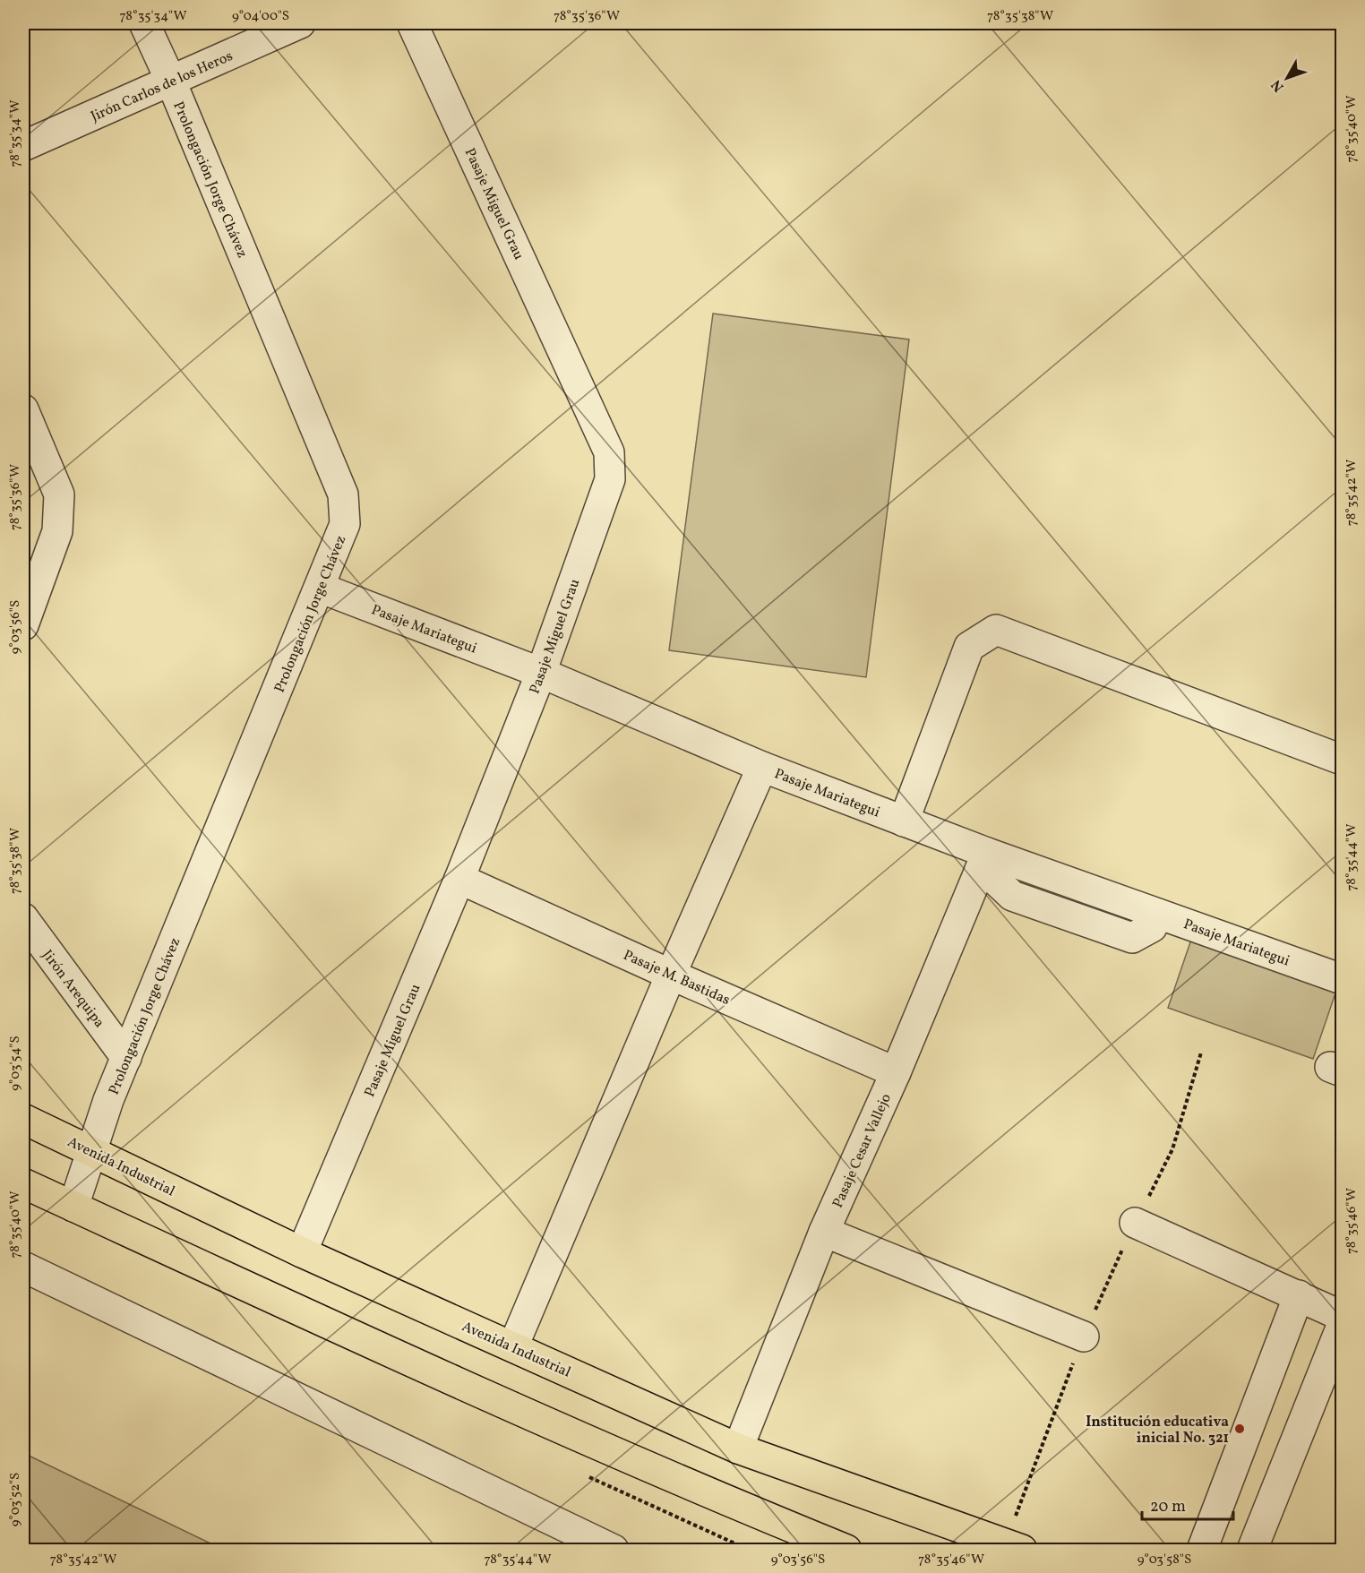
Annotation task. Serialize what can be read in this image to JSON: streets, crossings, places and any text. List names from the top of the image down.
{
  "streets": {
    "main road": ["Avenida Industrial"],
    "street": [
      "Jirón Carlos de los Heros",
      "Prolongación Jorge Chávez",
      "Pasaje Miguel Grau",
      "Pasaje Mariategui",
      "Pasaje M. Bastidas",
      "Jirón Arequipa",
      "Pasaje Cesar Vallejo"
    ]
  },
  "crossings": [
    ["Jirón Carlos de los Heros", "Prolongación Jorge Chávez"],
    ["Prolongación Jorge Chávez", "Pasaje Mariategui"],
    ["Prolongación Jorge Chávez", "Jirón Arequipa"],
    ["Prolongación Jorge Chávez", "Avenida Industrial"],
    ["Pasaje Miguel Grau", "Pasaje Mariategui"],
    ["Pasaje Miguel Grau", "Pasaje M. Bastidas"],
    ["Pasaje Miguel Grau", "Avenida Industrial"],
    ["Pasaje Mariategui", "Pasaje Cesar Vallejo"],
    ["Pasaje M. Bastidas", "Pasaje Cesar Vallejo"],
    ["Pasaje Cesar Vallejo", "Avenida Industrial"]
  ],
  "places": ["Institución educativa inicial No. 321"],
  "scale_bar": "20 m",
  "north": "bottom left",
  "coordinates": [
    "78°35'34\"W",
    "9°04'00\"S",
    "78°35'36\"W",
    "78°35'38\"W",
    "78°35'40\"W",
    "78°35'42\"W",
    "9°03'56\"S",
    "78°35'44\"W",
    "9°03'54\"S",
    "78°35'46\"W",
    "9°03'52\"S",
    "9°03'58\"S"
  ]
}
